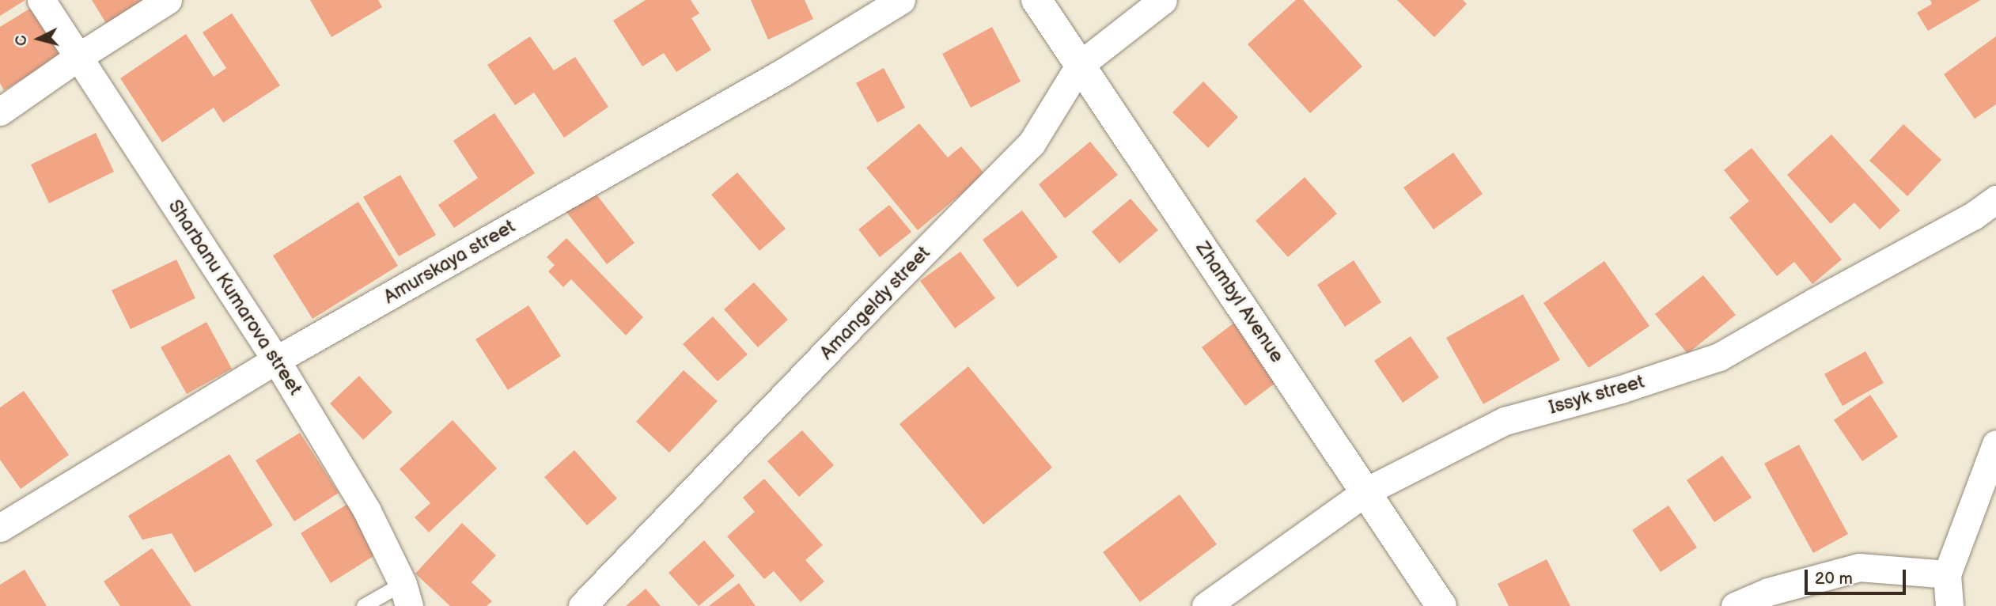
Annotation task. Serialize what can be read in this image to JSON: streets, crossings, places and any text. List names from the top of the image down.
{
  "streets": {
    "street": [
      "Amurskaya street",
      "Sharbanu Kumarova street",
      "Zhambyl Avenue",
      "Amangeldy street",
      "Issyk street"
    ]
  },
  "crossings": [
    ["Amurskaya street", "Sharbanu Kumarova street"],
    ["Zhambyl Avenue", "Amangeldy street"],
    ["Zhambyl Avenue", "Issyk street"]
  ],
  "scale_bar": "20 m",
  "north": "left"
}
